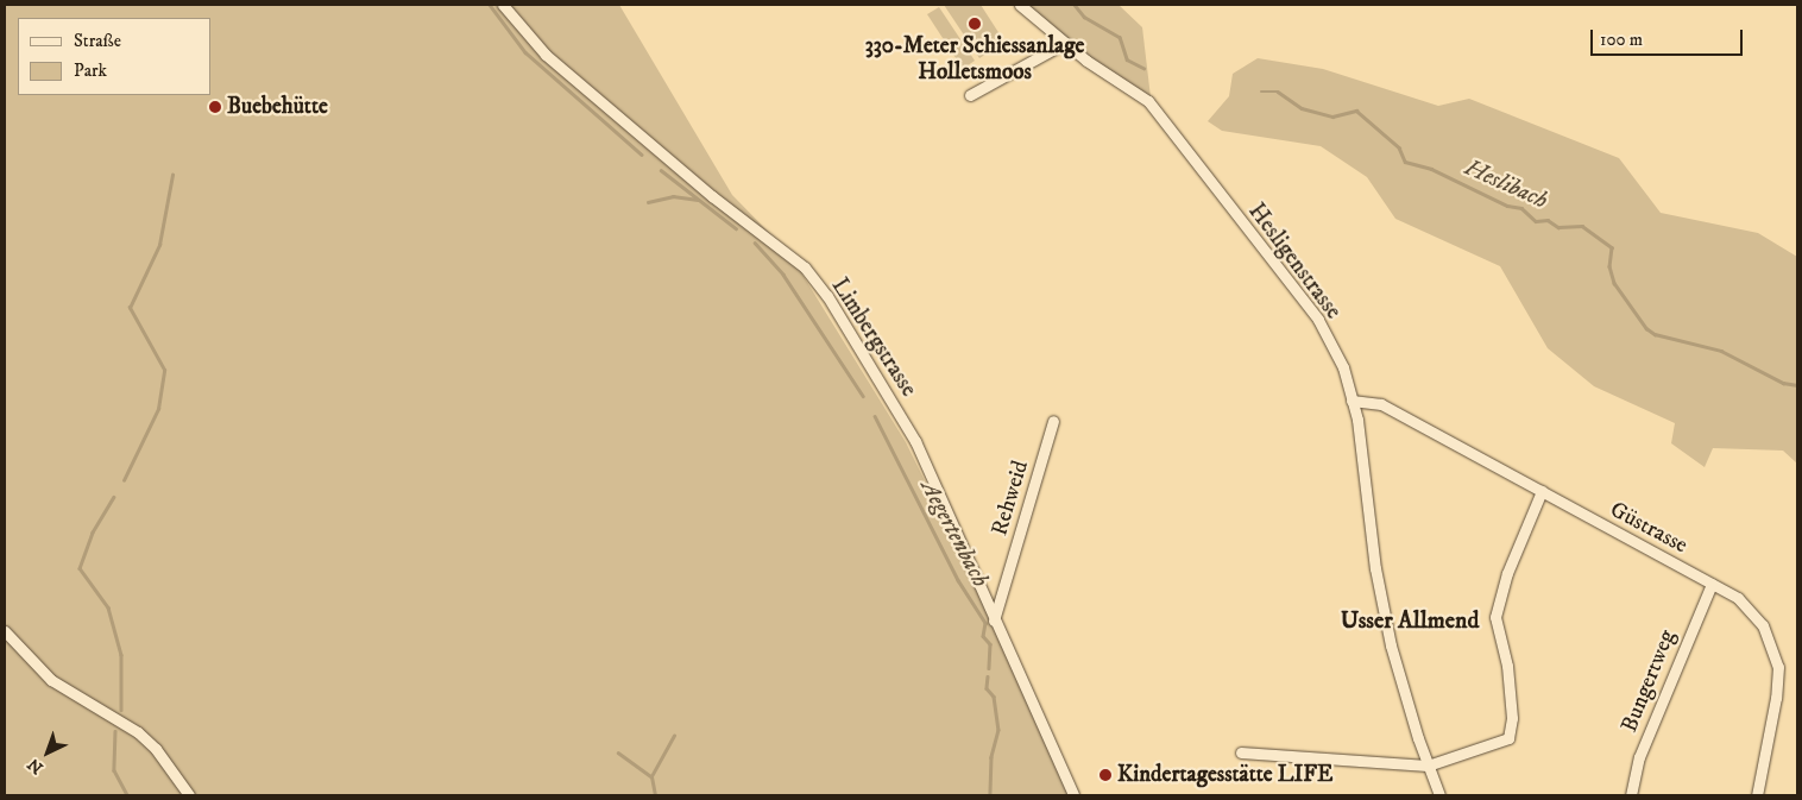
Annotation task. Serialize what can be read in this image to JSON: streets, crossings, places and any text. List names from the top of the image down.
{
  "streets": {
    "street": [
      "Hesligenstrasse",
      "Limbergstrasse",
      "Rehweid",
      "Güstrasse",
      "Bungertweg"
    ]
  },
  "crossings": [
    ["Hesligenstrasse", "Güstrasse"],
    ["Limbergstrasse", "Rehweid"],
    ["Güstrasse", "Bungertweg"]
  ],
  "districts": ["Usser Allmend"],
  "water": ["Heslibach", "Aegertenbach"],
  "places": ["330-Meter Schiessanlage Holletsmoos", "Buebehütte", "Kindertagesstätte LIFE"],
  "legend": ["Straße", "Park"],
  "scale_bar": "100 m",
  "north": "bottom left"
}
